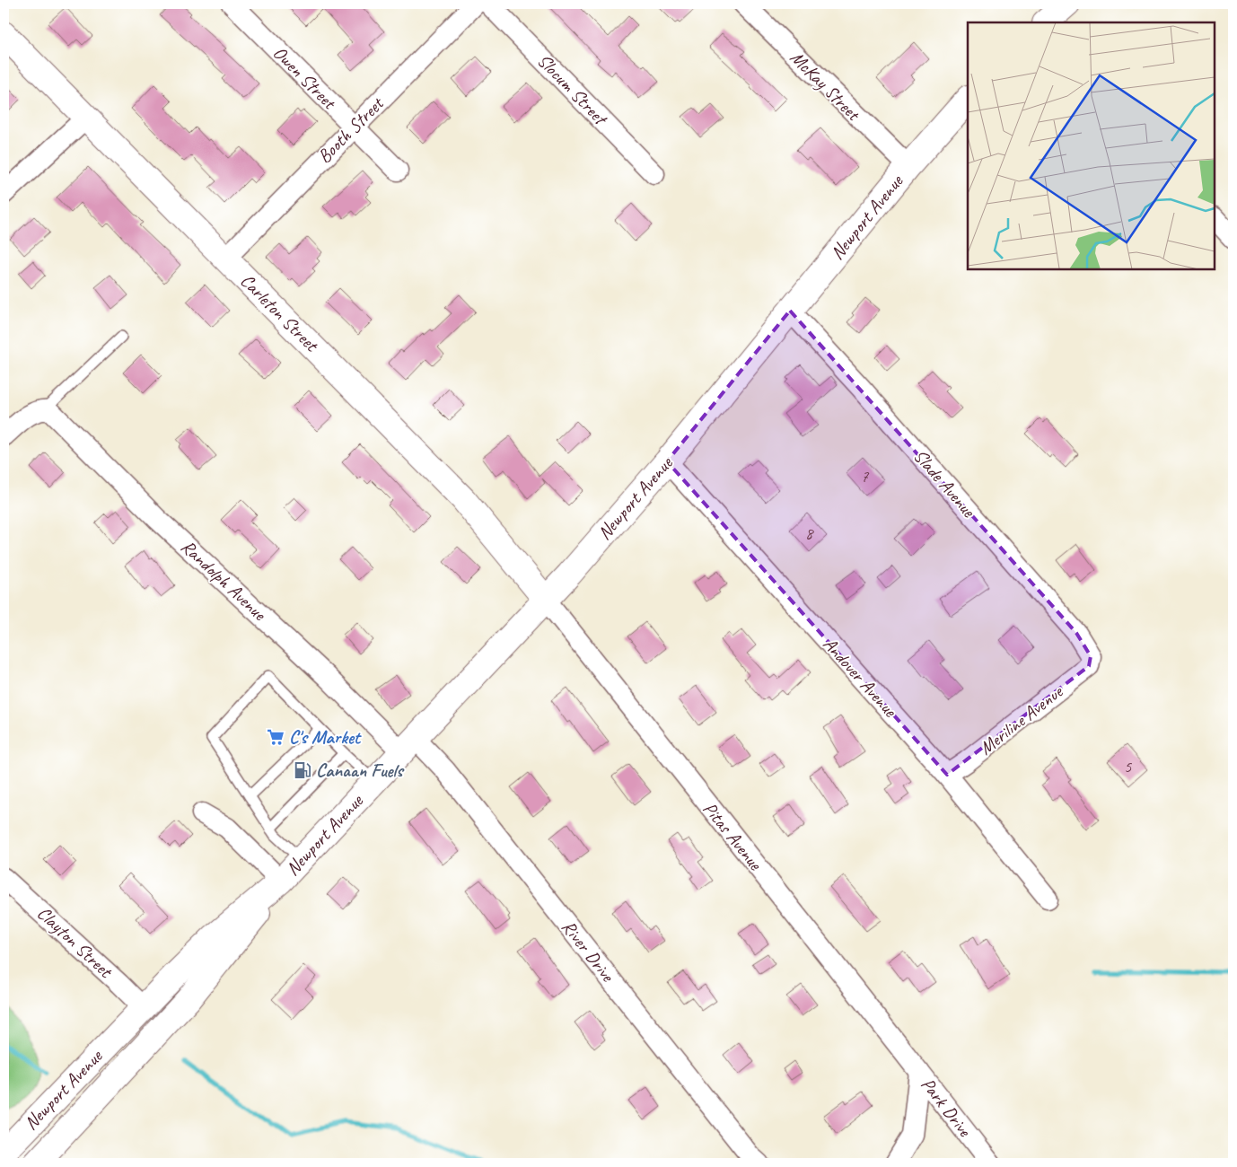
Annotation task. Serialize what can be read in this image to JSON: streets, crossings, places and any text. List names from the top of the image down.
{
  "streets": {
    "main road": ["Newport Avenue", "Carleton Street"],
    "street": [
      "Owen Street",
      "McKay Street",
      "Slocum Street",
      "Booth Street",
      "Slade Avenue",
      "Randolph Avenue",
      "Andover Avenue",
      "Meriline Avenue",
      "Pitas Avenue",
      "Clayton Street",
      "River Drive",
      "Park Drive"
    ]
  },
  "crossings": [
    ["Owen Street", "Booth Street"],
    ["McKay Street", "Newport Avenue"],
    ["Booth Street", "Carleton Street"],
    ["Newport Avenue", "Carleton Street"],
    ["Newport Avenue", "Slade Avenue"],
    ["Newport Avenue", "Randolph Avenue"],
    ["Newport Avenue", "Andover Avenue"],
    ["Newport Avenue", "Pitas Avenue"],
    ["Newport Avenue", "Clayton Street"],
    ["Newport Avenue", "River Drive"],
    ["Carleton Street", "Pitas Avenue"],
    ["Slade Avenue", "Meriline Avenue"],
    ["Randolph Avenue", "River Drive"],
    ["Andover Avenue", "Meriline Avenue"],
    ["Pitas Avenue", "Park Drive"]
  ],
  "places": {
    "supermarket": ["C's Market"],
    "fuel station": ["Canaan Fuels"]
  },
  "house_numbers": ["7", "8", "5"]
}
